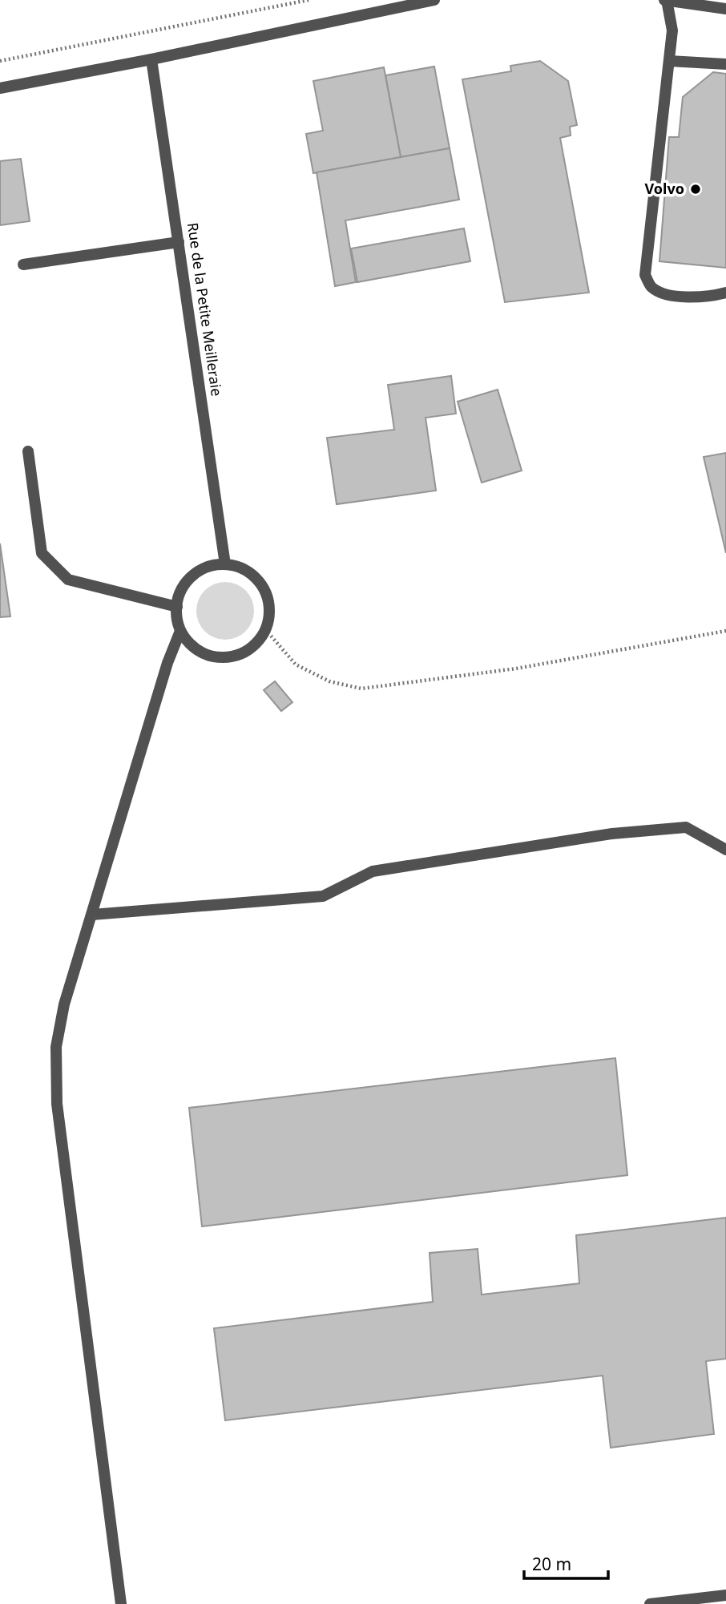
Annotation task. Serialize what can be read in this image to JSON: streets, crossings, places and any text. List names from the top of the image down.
{
  "streets": {
    "street": ["Rue de la Petite Meilleraie"]
  },
  "places": ["Volvo"],
  "scale_bar": "20 m"
}
